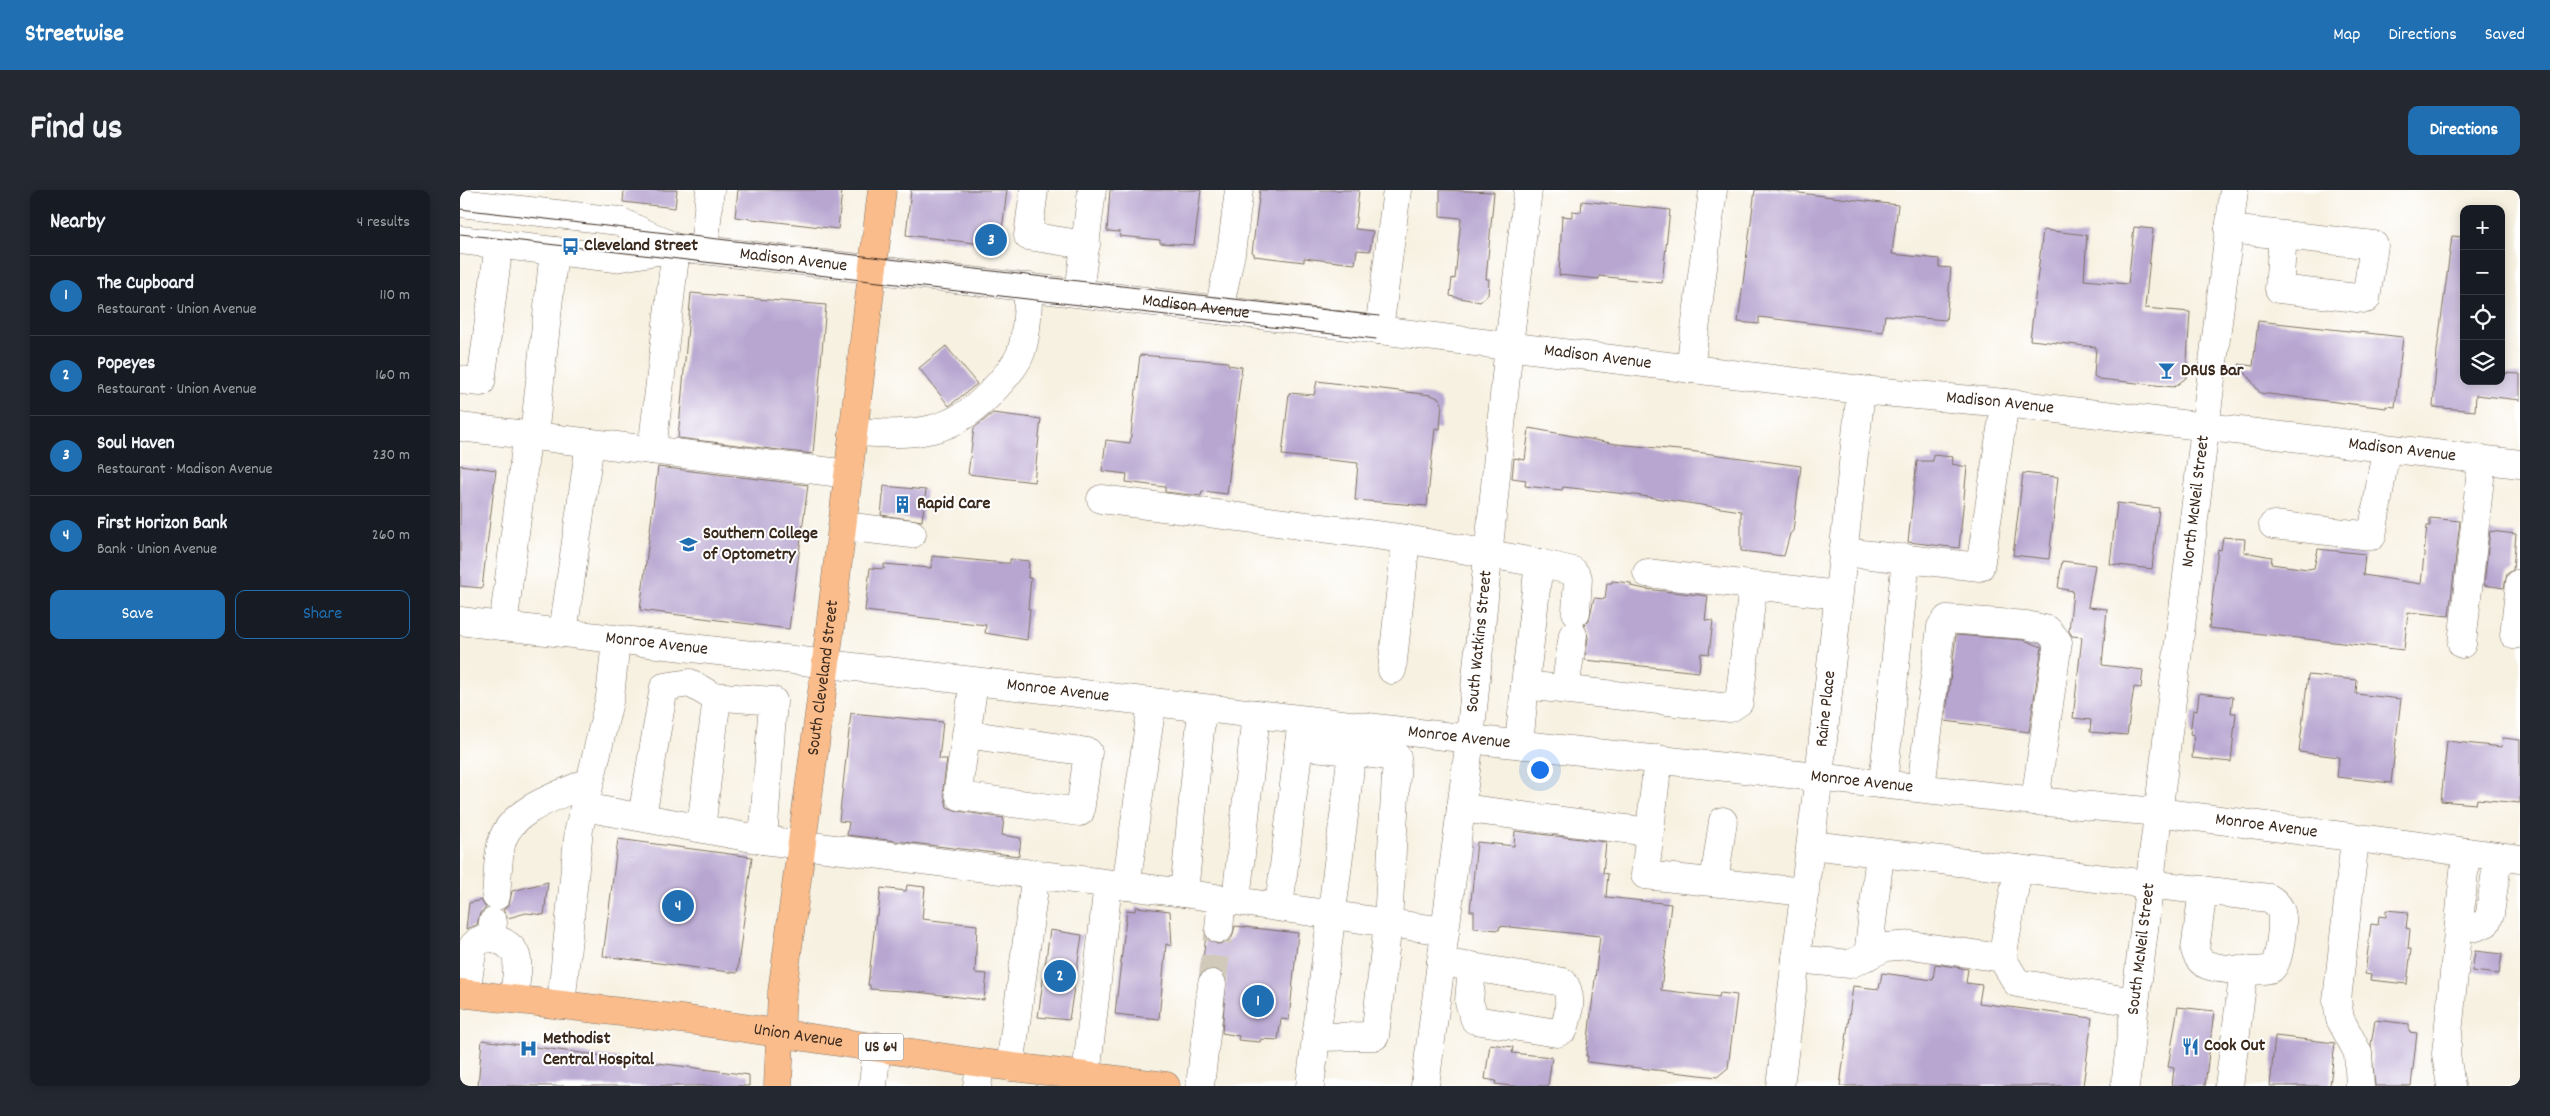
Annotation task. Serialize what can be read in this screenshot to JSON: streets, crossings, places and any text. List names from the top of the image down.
{
  "streets": {
    "main road": ["South Cleveland Street", "Union Avenue", "US 64"],
    "street": [
      "Madison Avenue",
      "North McNeil Street",
      "South Watkins Street",
      "Monroe Avenue",
      "Raine Place",
      "South McNeil Street"
    ]
  },
  "crossings": [
    ["Madison Avenue", "North McNeil Street"],
    ["Madison Avenue", "South Watkins Street"],
    ["Madison Avenue", "South Cleveland Street"],
    ["Madison Avenue", "Raine Place"],
    ["North McNeil Street", "Monroe Avenue"],
    ["North McNeil Street", "South McNeil Street"],
    ["South Watkins Street", "Monroe Avenue"],
    ["Monroe Avenue", "South Cleveland Street"],
    ["Monroe Avenue", "Raine Place"],
    ["Monroe Avenue", "South McNeil Street"],
    ["South Cleveland Street", "Union Avenue"]
  ],
  "places": {
    "bus stop": ["Cleveland Street"],
    "bar": ["DRUS Bar"],
    "building": ["Rapid Care"],
    "school or university": ["Southern College of Optometry"],
    "restaurant": ["Cook Out"],
    "hospital": ["Methodist Central Hospital"]
  },
  "page": {
    "header": "Streetwise",
    "nav": ["Map", "Directions", "Saved"],
    "title": "Find us",
    "buttons": [
      "Directions",
      ["Save", "Share"]
    ],
    "heading": ["Nearby", "4 results"],
    "map_buttons": ["+", "−"],
    "pins": [
      "3",
      "4",
      "2",
      "1"
    ],
    "list": [
      {
        "mark": "1",
        "name": "The Cupboard",
        "note": "Restaurant · Union Avenue",
        "value": "110 m"
      },
      {
        "mark": "2",
        "name": "Popeyes",
        "note": "Restaurant · Union Avenue",
        "value": "160 m"
      },
      {
        "mark": "3",
        "name": "Soul Haven",
        "note": "Restaurant · Madison Avenue",
        "value": "230 m"
      },
      {
        "mark": "4",
        "name": "First Horizon Bank",
        "note": "Bank · Union Avenue",
        "value": "260 m"
      }
    ]
  }
}
